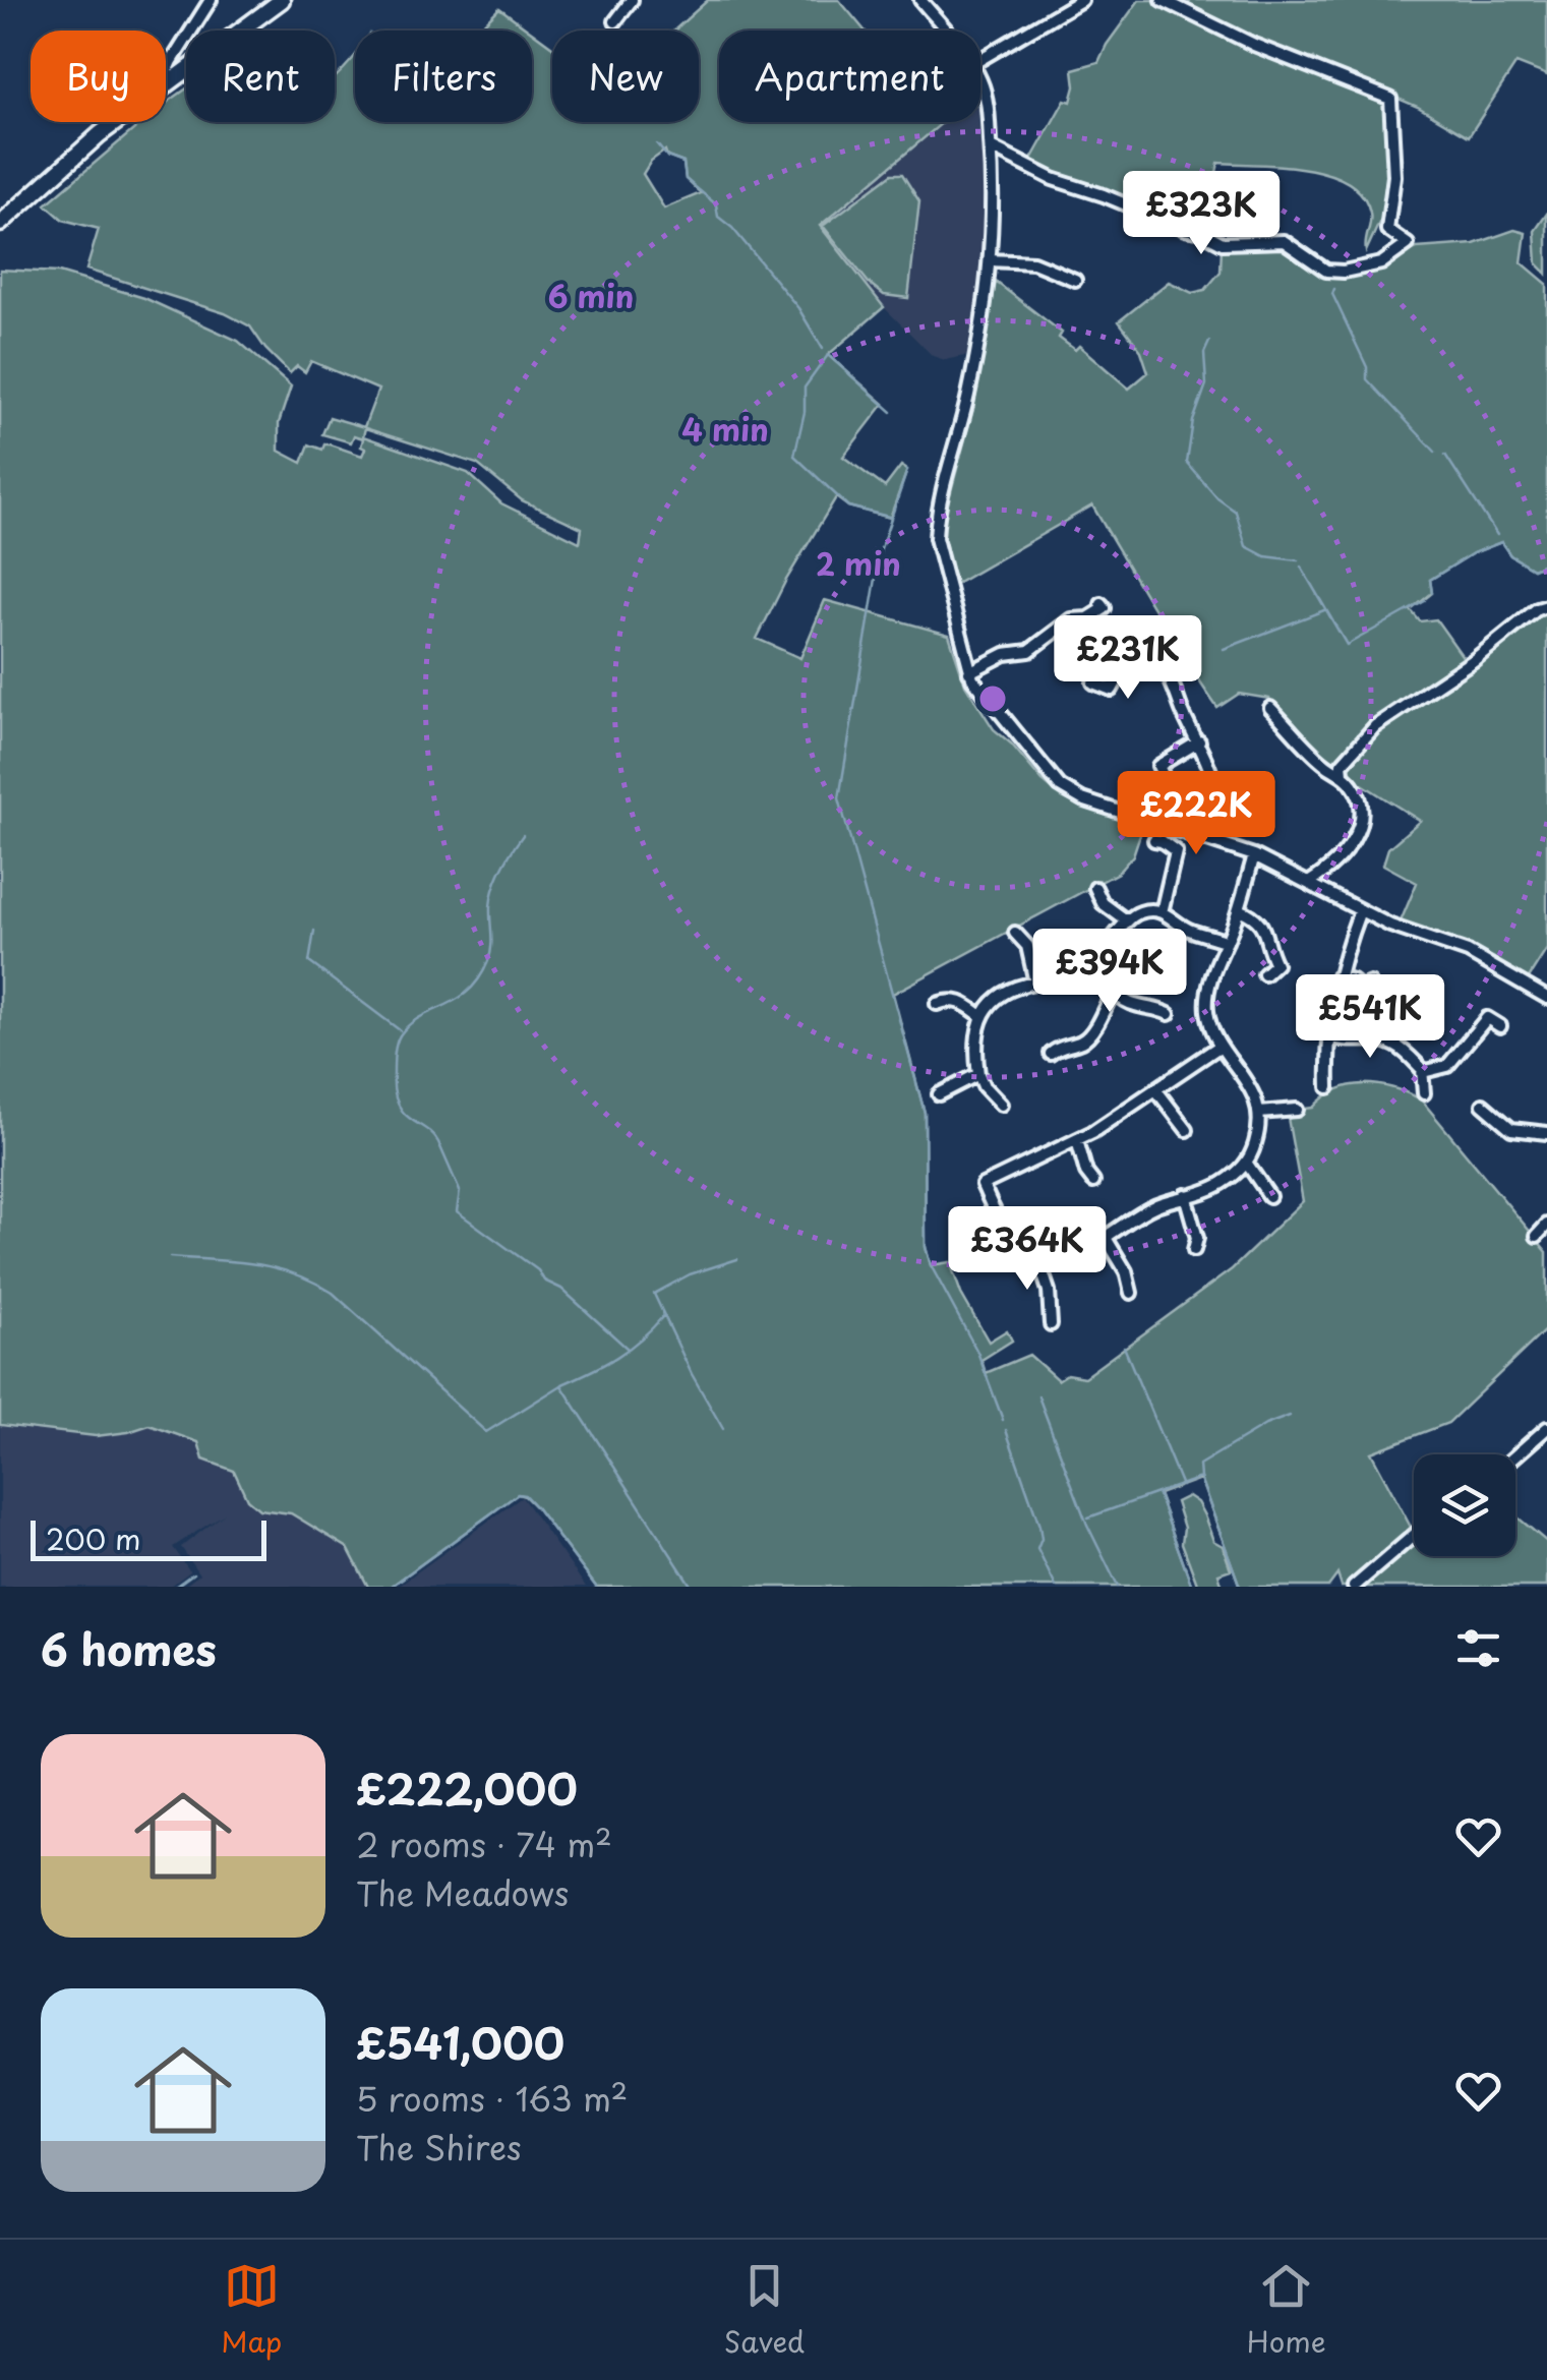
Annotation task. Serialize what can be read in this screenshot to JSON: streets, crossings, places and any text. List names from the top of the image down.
{
  "scale_bar": "200 m",
  "page": {
    "chip": [
      "Buy",
      "Rent",
      "Filters",
      "New",
      "Apartment"
    ],
    "price": [
      "£323K",
      "£231K",
      "£222K",
      "£394K",
      "£541K",
      "£364K"
    ],
    "scale": "200 m",
    "heading": "6 homes",
    "list": [
      {
        "name": "£222,000",
        "note": "2 rooms · 74 m² · The Meadows"
      },
      {
        "name": "£541,000",
        "note": "5 rooms · 163 m² · The Shires"
      }
    ],
    "tabs": ["Map", "Saved", "Home"]
  },
  "rings": ["6 min", "4 min", "2 min"]
}
